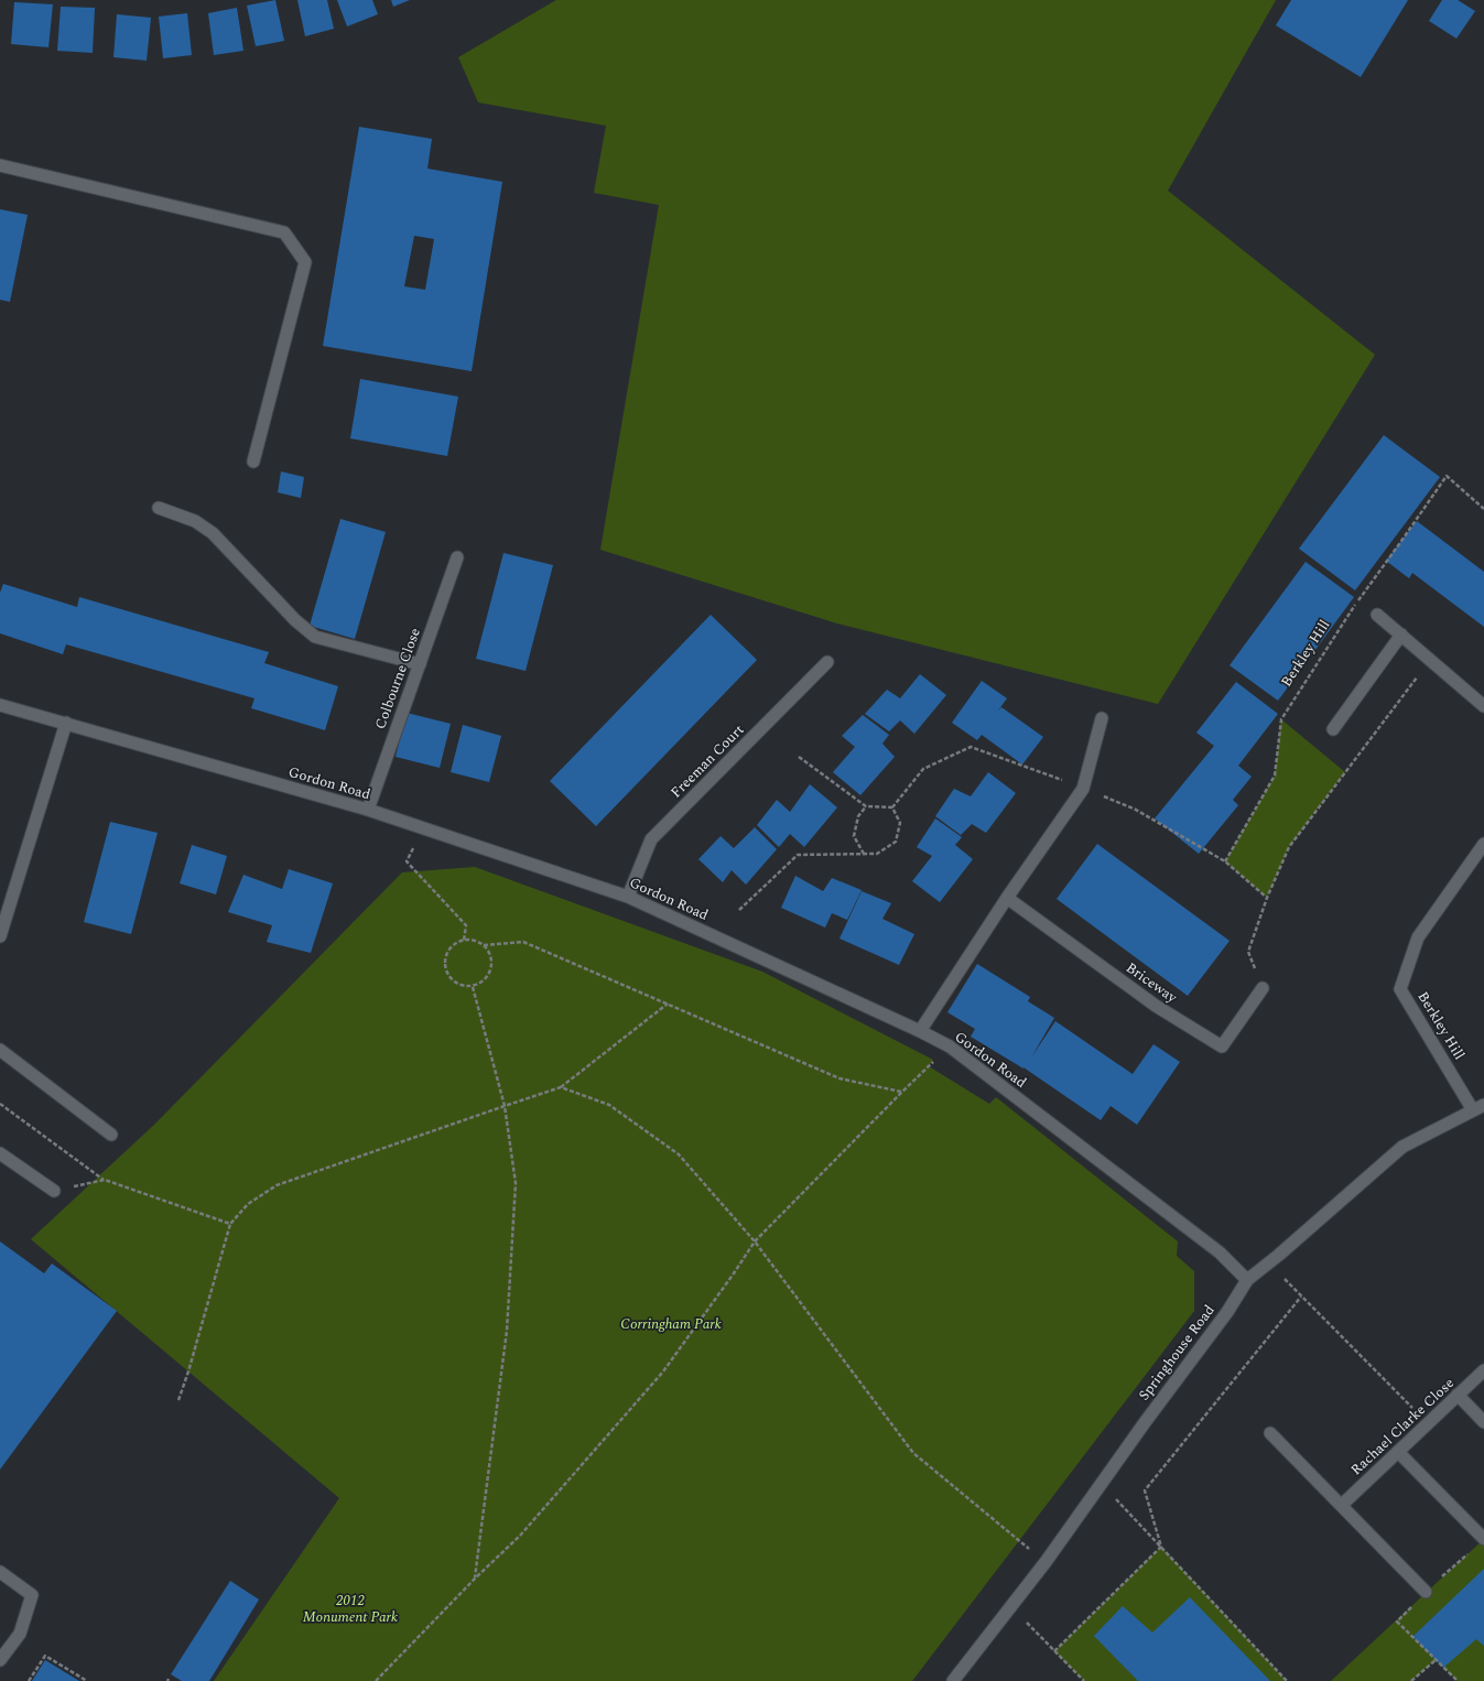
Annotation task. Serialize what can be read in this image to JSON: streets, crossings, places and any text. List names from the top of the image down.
{
  "streets": {
    "street": [
      "Berkley Hill",
      "Colbourne Close",
      "Freeman Court",
      "Gordon Road",
      "Briceway",
      "Springhouse Road",
      "Rachael Clarke Close"
    ]
  },
  "crossings": [
    ["Berkley Hill", "Springhouse Road"],
    ["Colbourne Close", "Gordon Road"],
    ["Freeman Court", "Gordon Road"],
    ["Gordon Road", "Springhouse Road"]
  ],
  "parks": ["Corringham Park", "2012 Monument Park"]
}
